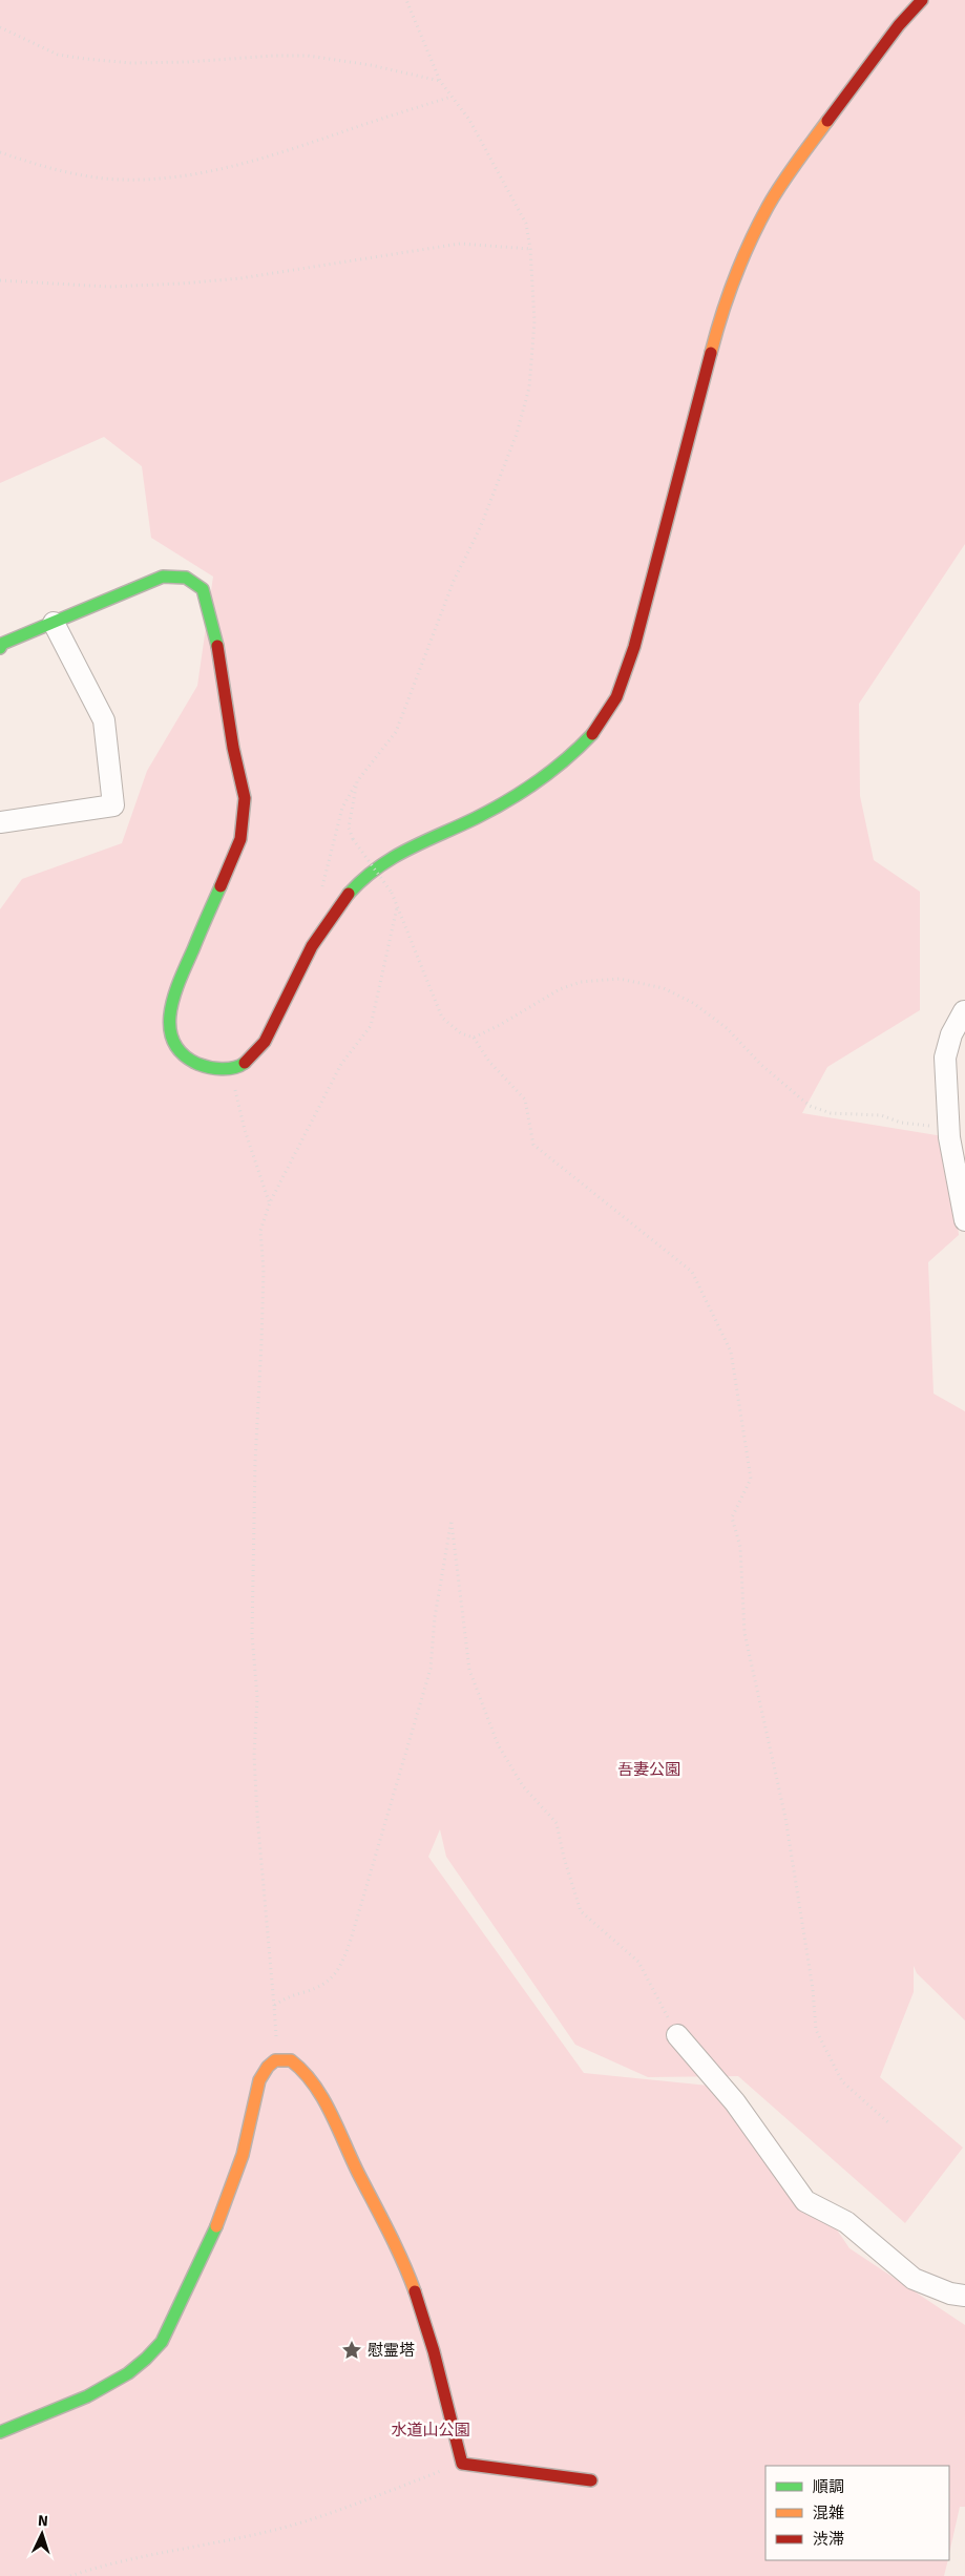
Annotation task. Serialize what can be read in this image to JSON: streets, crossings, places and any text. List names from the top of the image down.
{
  "parks": ["吾妻公園", "水道山公園"],
  "places": {
    "place": ["慰霊塔"]
  },
  "legend": ["順調", "混雑", "渋滞"],
  "north": "top"
}
